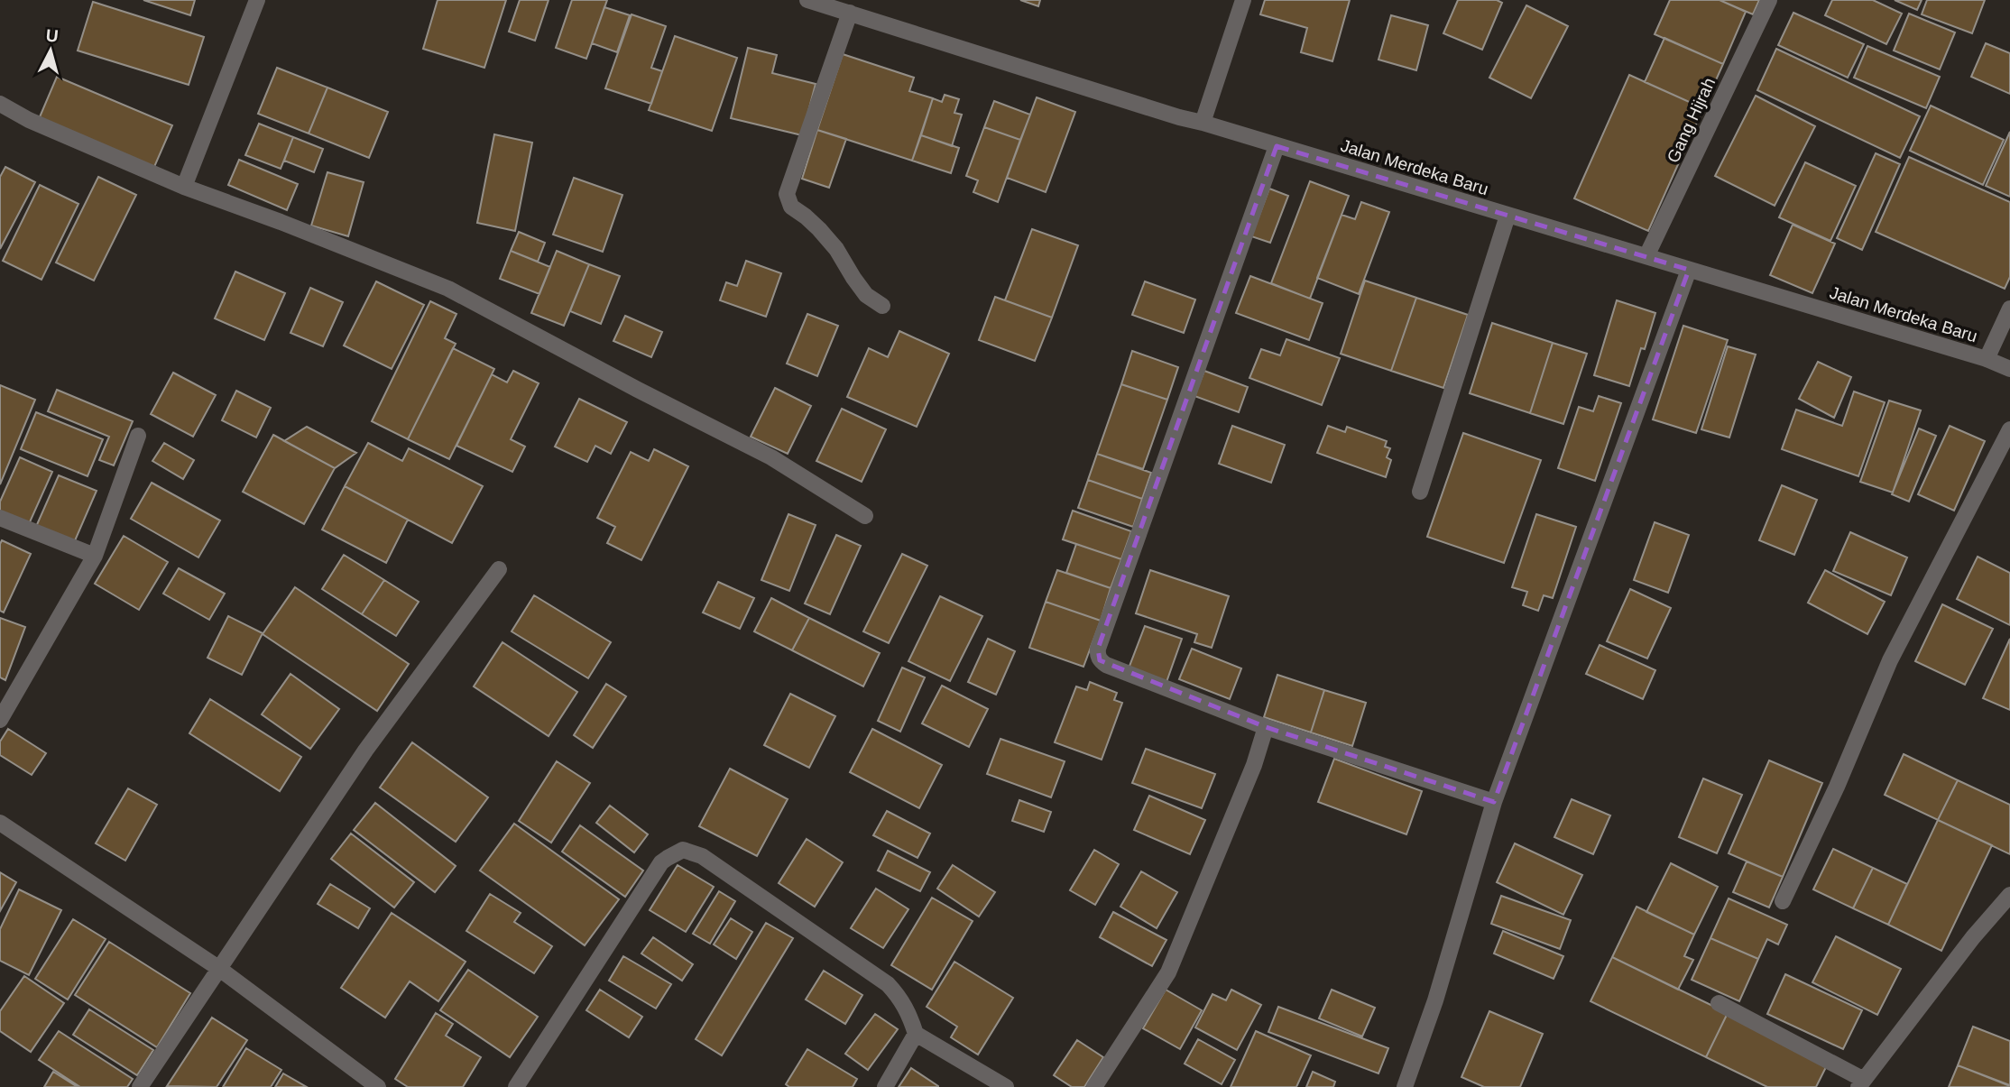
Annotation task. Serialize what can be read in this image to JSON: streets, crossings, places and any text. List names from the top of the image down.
{
  "streets": {
    "street": ["Gang Hijrah", "Jalan Merdeka Baru"]
  },
  "crossings": [
    ["Gang Hijrah", "Jalan Merdeka Baru"]
  ],
  "north": "top"
}
